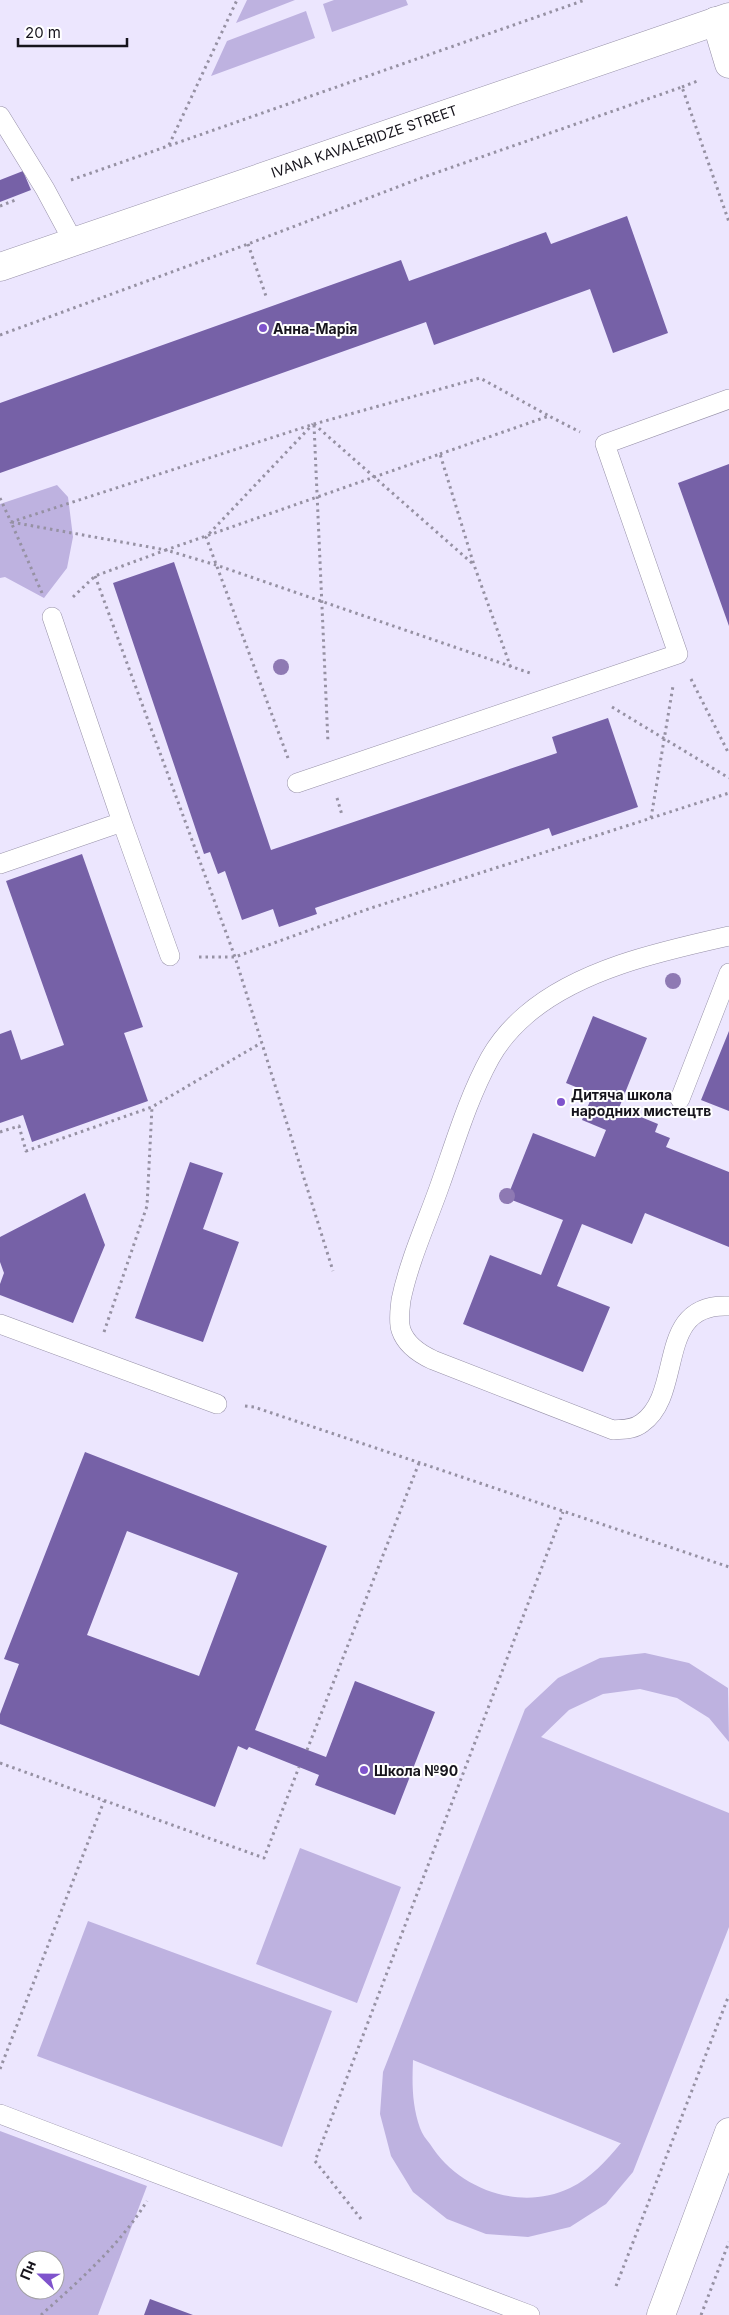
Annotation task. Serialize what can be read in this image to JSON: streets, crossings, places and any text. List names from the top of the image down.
{
  "streets": {
    "street": ["IVANA KAVALERIDZE STREET"]
  },
  "places": ["Анна-Марія", "Дитяча школа народних мистецтв", "Школа №90"],
  "scale_bar": "20 m",
  "north": "left"
}
